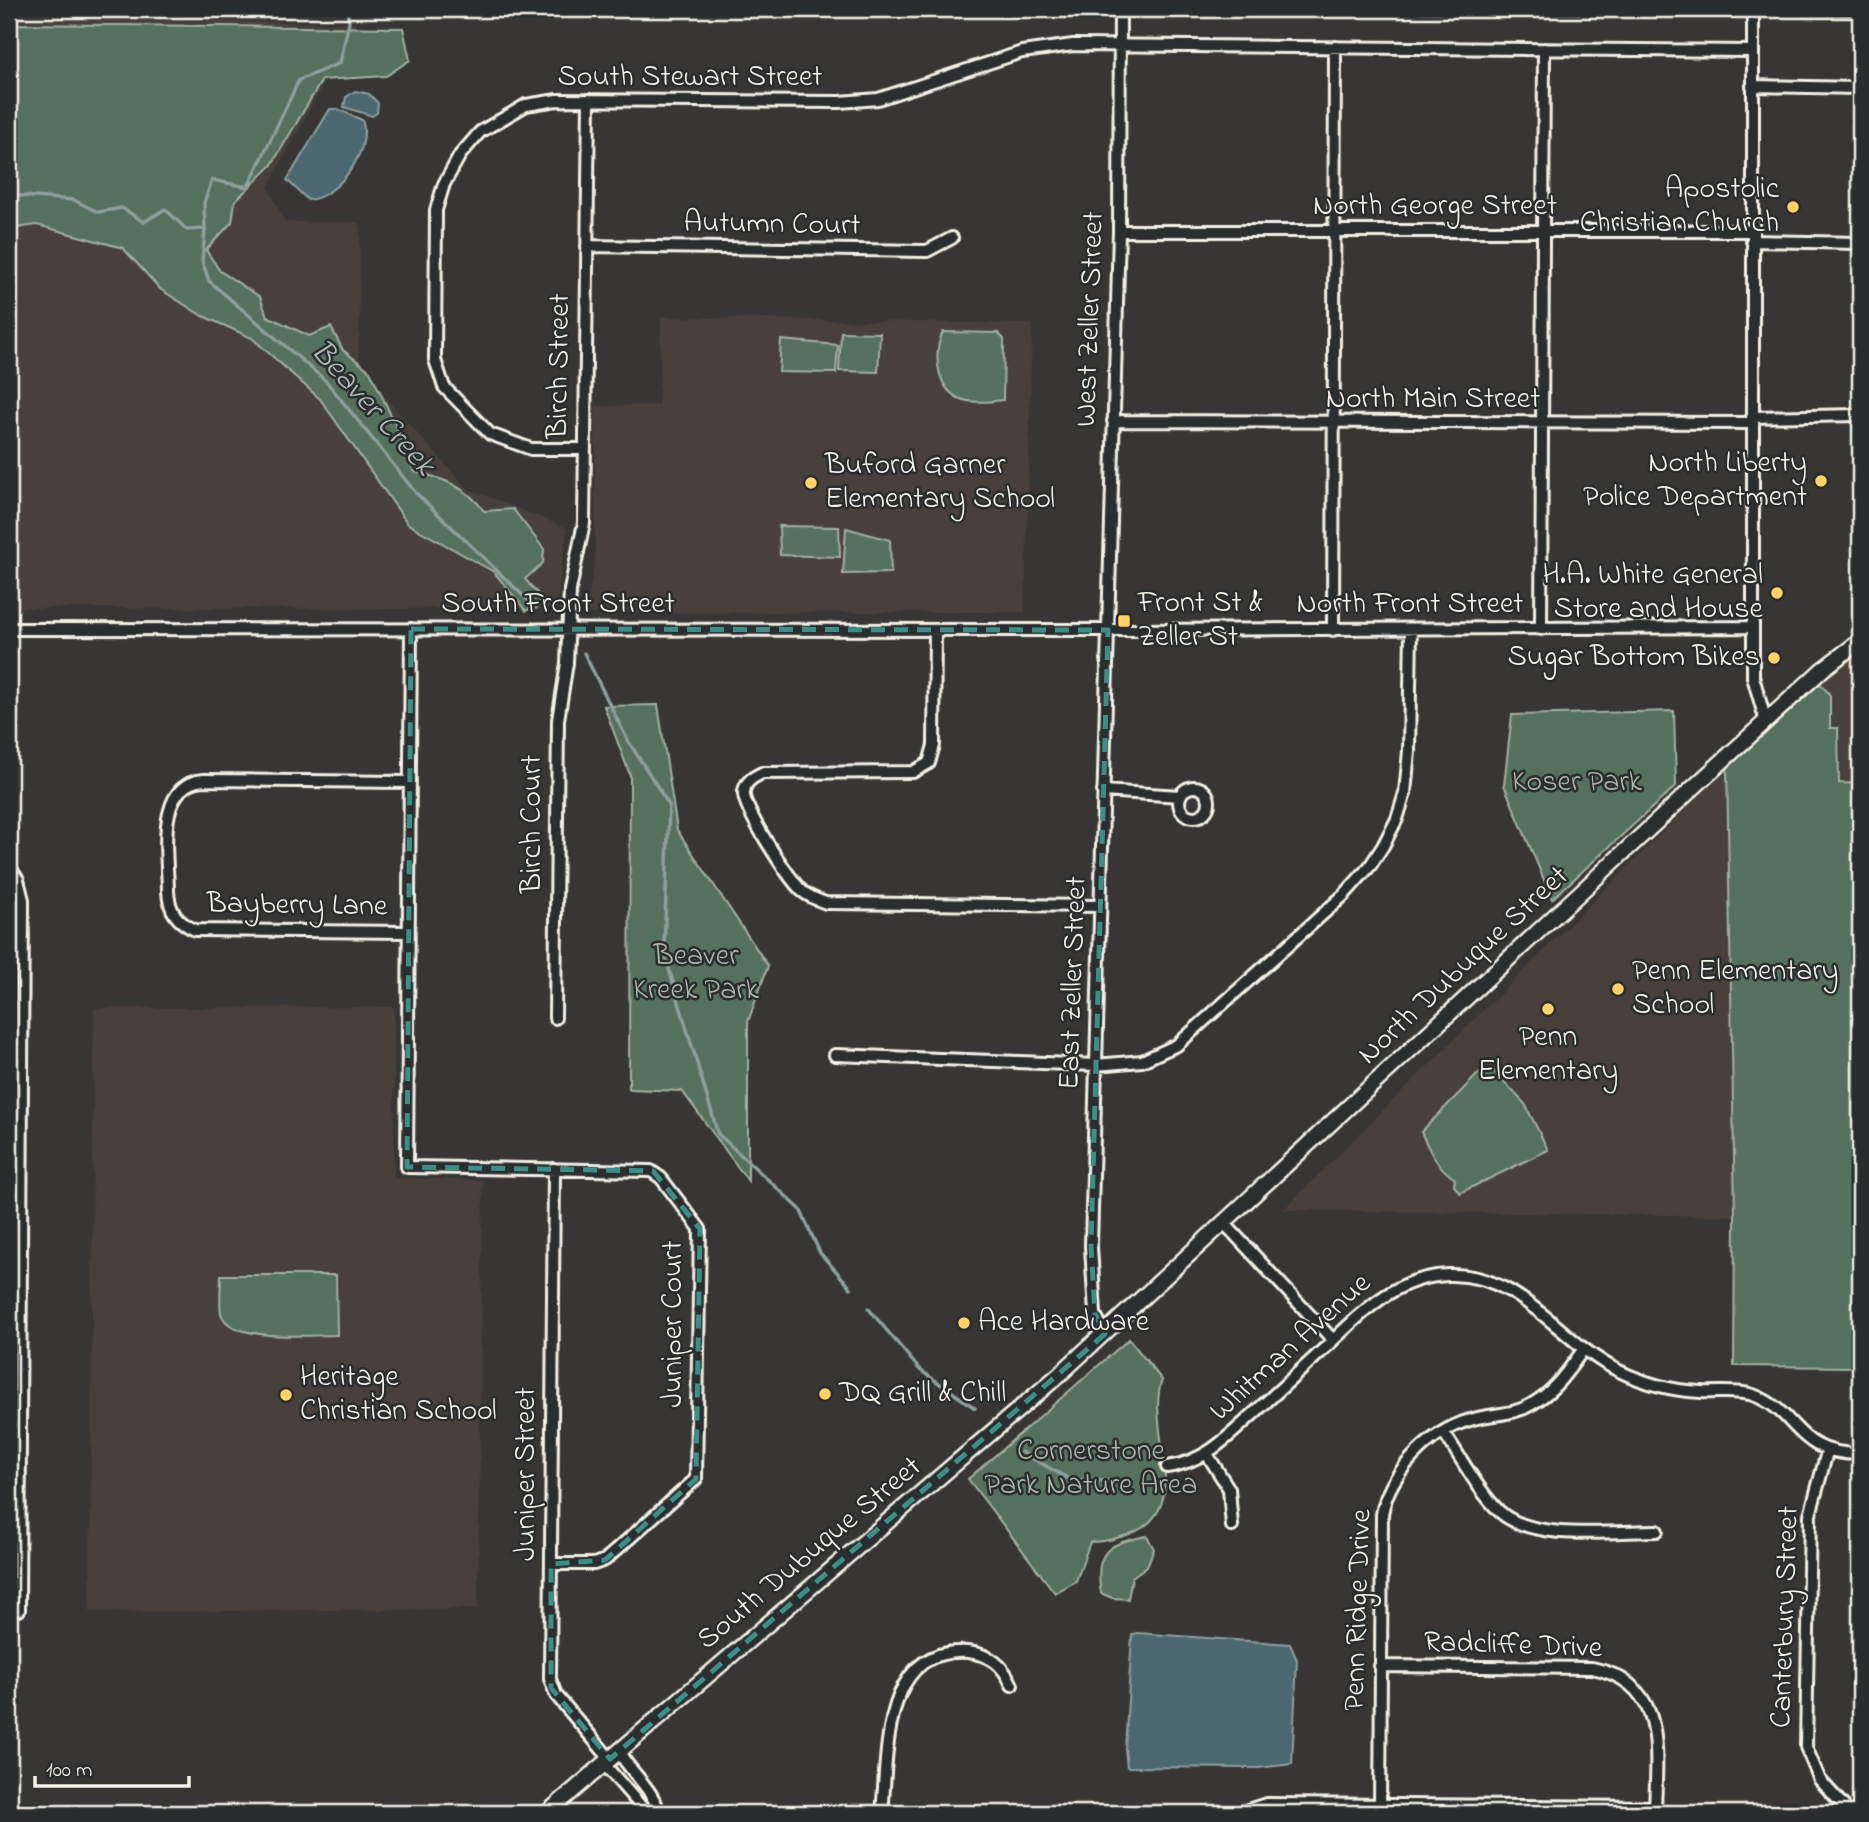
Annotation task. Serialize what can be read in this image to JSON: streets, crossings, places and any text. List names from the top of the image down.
{
  "streets": {
    "main road": ["North Dubuque Street", "South Dubuque Street"],
    "street": [
      "South Stewart Street",
      "North George Street",
      "Autumn Court",
      "West Zeller Street",
      "Birch Street",
      "North Main Street",
      "South Front Street",
      "North Front Street",
      "Birch Court",
      "Bayberry Lane",
      "East Zeller Street",
      "Juniper Court",
      "Whitman Avenue",
      "Juniper Street",
      "Penn Ridge Drive",
      "Canterbury Street",
      "Radcliffe Drive"
    ]
  },
  "crossings": [
    ["South Stewart Street", "West Zeller Street"],
    ["South Stewart Street", "Birch Street"],
    ["North George Street", "West Zeller Street"],
    ["Autumn Court", "Birch Street"],
    ["West Zeller Street", "North Main Street"],
    ["West Zeller Street", "South Front Street"],
    ["West Zeller Street", "North Front Street"],
    ["West Zeller Street", "East Zeller Street"],
    ["Birch Street", "South Front Street"],
    ["Birch Street", "Birch Court"],
    ["South Front Street", "North Front Street"],
    ["South Front Street", "Birch Court"],
    ["South Front Street", "East Zeller Street"],
    ["North Front Street", "East Zeller Street"],
    ["Bayberry Lane", "Juniper Court"],
    ["North Dubuque Street", "East Zeller Street"],
    ["North Dubuque Street", "South Dubuque Street"],
    ["East Zeller Street", "South Dubuque Street"],
    ["Juniper Court", "Juniper Street"],
    ["Whitman Avenue", "Penn Ridge Drive"],
    ["Whitman Avenue", "Canterbury Street"],
    ["Juniper Street", "South Dubuque Street"],
    ["Penn Ridge Drive", "Radcliffe Drive"]
  ],
  "water": ["Beaver Creek"],
  "parks": ["Koser Park", "Beaver Kreek Park", "Cornerstone Park Nature Area"],
  "places": {
    "other": [
      "Apostolic Christian Church",
      "North Liberty Police Department",
      "Buford Garner Elementary School",
      "H.A. White General Store and House",
      "Sugar Bottom Bikes",
      "Penn Elementary School",
      "Penn Elementary",
      "Ace Hardware",
      "DQ Grill & Chill",
      "Heritage Christian School"
    ],
    "transit": ["Front St & Zeller St"]
  },
  "scale_bar": "100 m"
}
